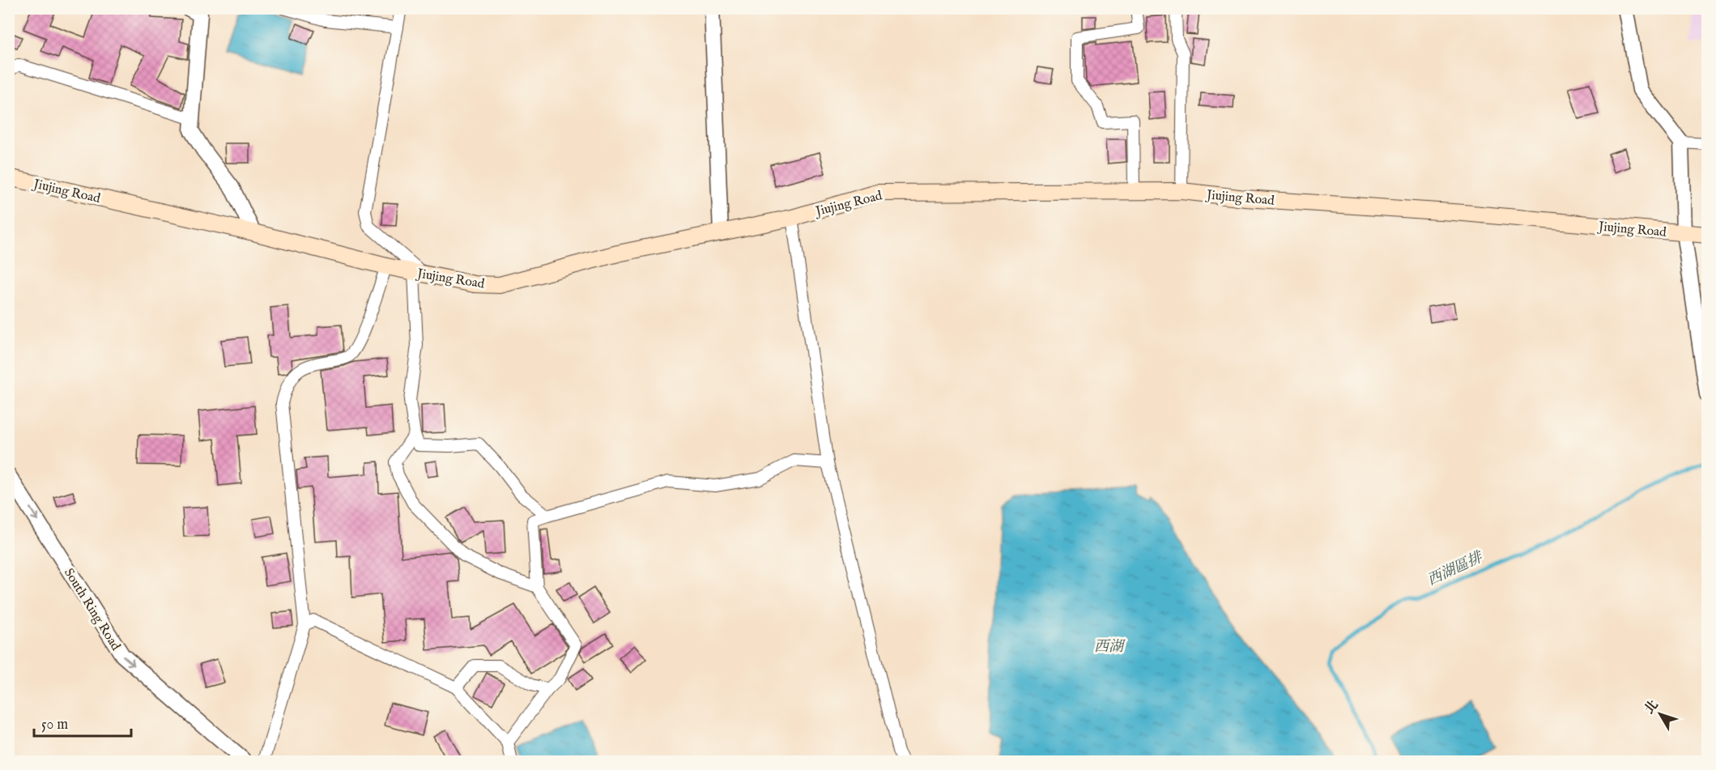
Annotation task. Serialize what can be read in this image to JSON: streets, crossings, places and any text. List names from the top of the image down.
{
  "streets": {
    "main road": ["Jiujing Road"],
    "street": ["South Ring Road"]
  },
  "one_way": ["South Ring Road"],
  "water": ["西湖區排", "西湖"],
  "scale_bar": "50 m",
  "north": "top left"
}
